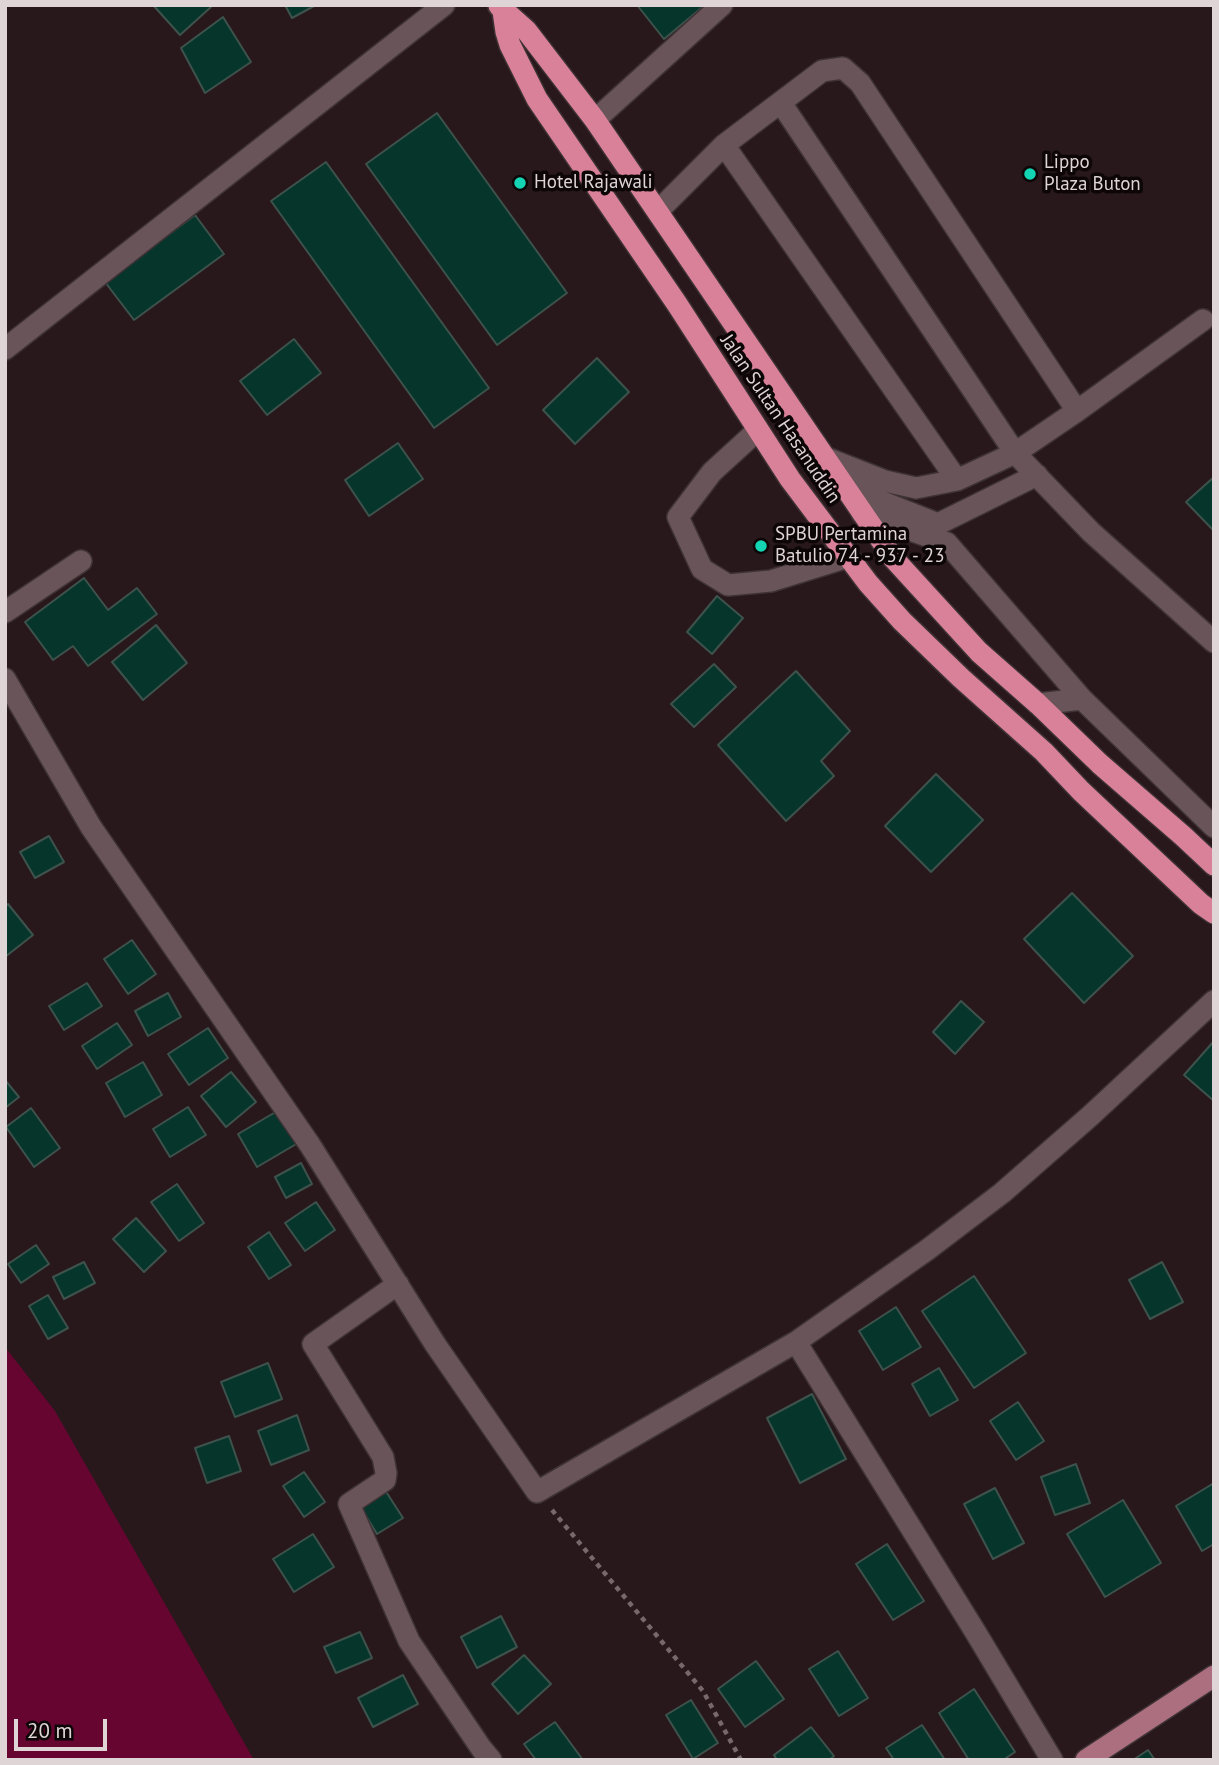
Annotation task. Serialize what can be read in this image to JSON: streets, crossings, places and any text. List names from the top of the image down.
{
  "streets": {
    "highway": ["Jalan Sultan Hasanuddin"]
  },
  "places": ["Lippo Plaza Buton", "Hotel Rajawali", "SPBU Pertamina Batulio 74 - 937 - 23"],
  "scale_bar": "20 m"
}
